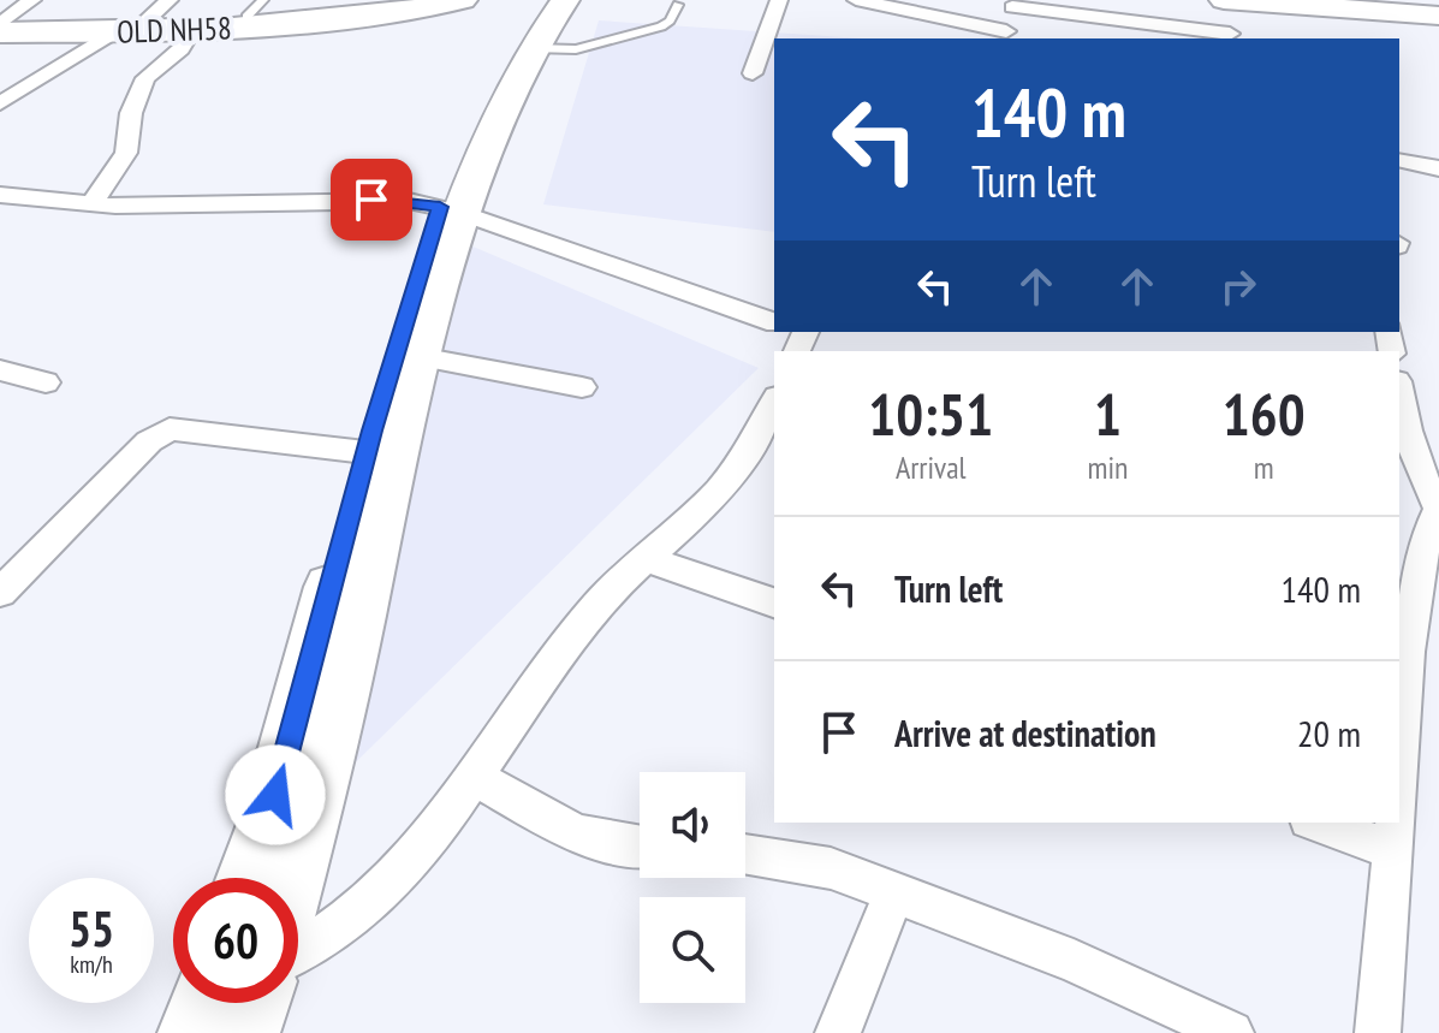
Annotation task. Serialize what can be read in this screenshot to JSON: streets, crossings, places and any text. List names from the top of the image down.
{
  "streets": {
    "main road": ["OLD NH58"]
  },
  "page": {
    "turn": ["140 m", "Turn left"],
    "eta": [
      "10:51",
      "Arrival",
      "1",
      "min",
      "160",
      "m"
    ],
    "list": [
      {
        "name": "Turn left",
        "value": "140 m"
      },
      {
        "name": "Arrive at destination",
        "value": "20 m"
      }
    ],
    "speed": "55 km/h",
    "limit": "60"
  }
}
